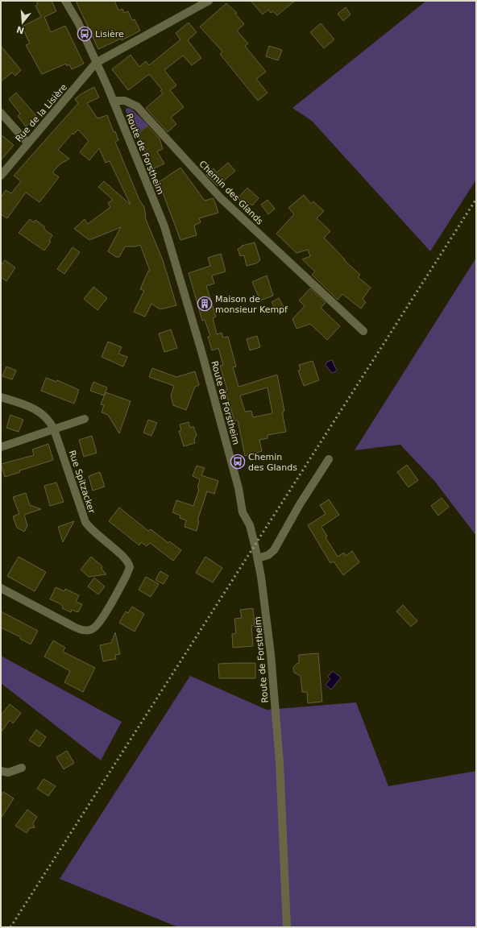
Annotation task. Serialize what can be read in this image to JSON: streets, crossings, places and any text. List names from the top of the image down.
{
  "streets": {
    "street": [
      "Rue de la Lisière",
      "Route de Forstheim",
      "Chemin des Glands",
      "Rue Spitzacker"
    ]
  },
  "crossings": [
    ["Rue de la Lisière", "Route de Forstheim"],
    ["Route de Forstheim", "Chemin des Glands"]
  ],
  "places": {
    "bus stop": ["Lisière", "Chemin des Glands"],
    "building": ["Maison de monsieur Kempf"]
  },
  "north": "bottom"
}
